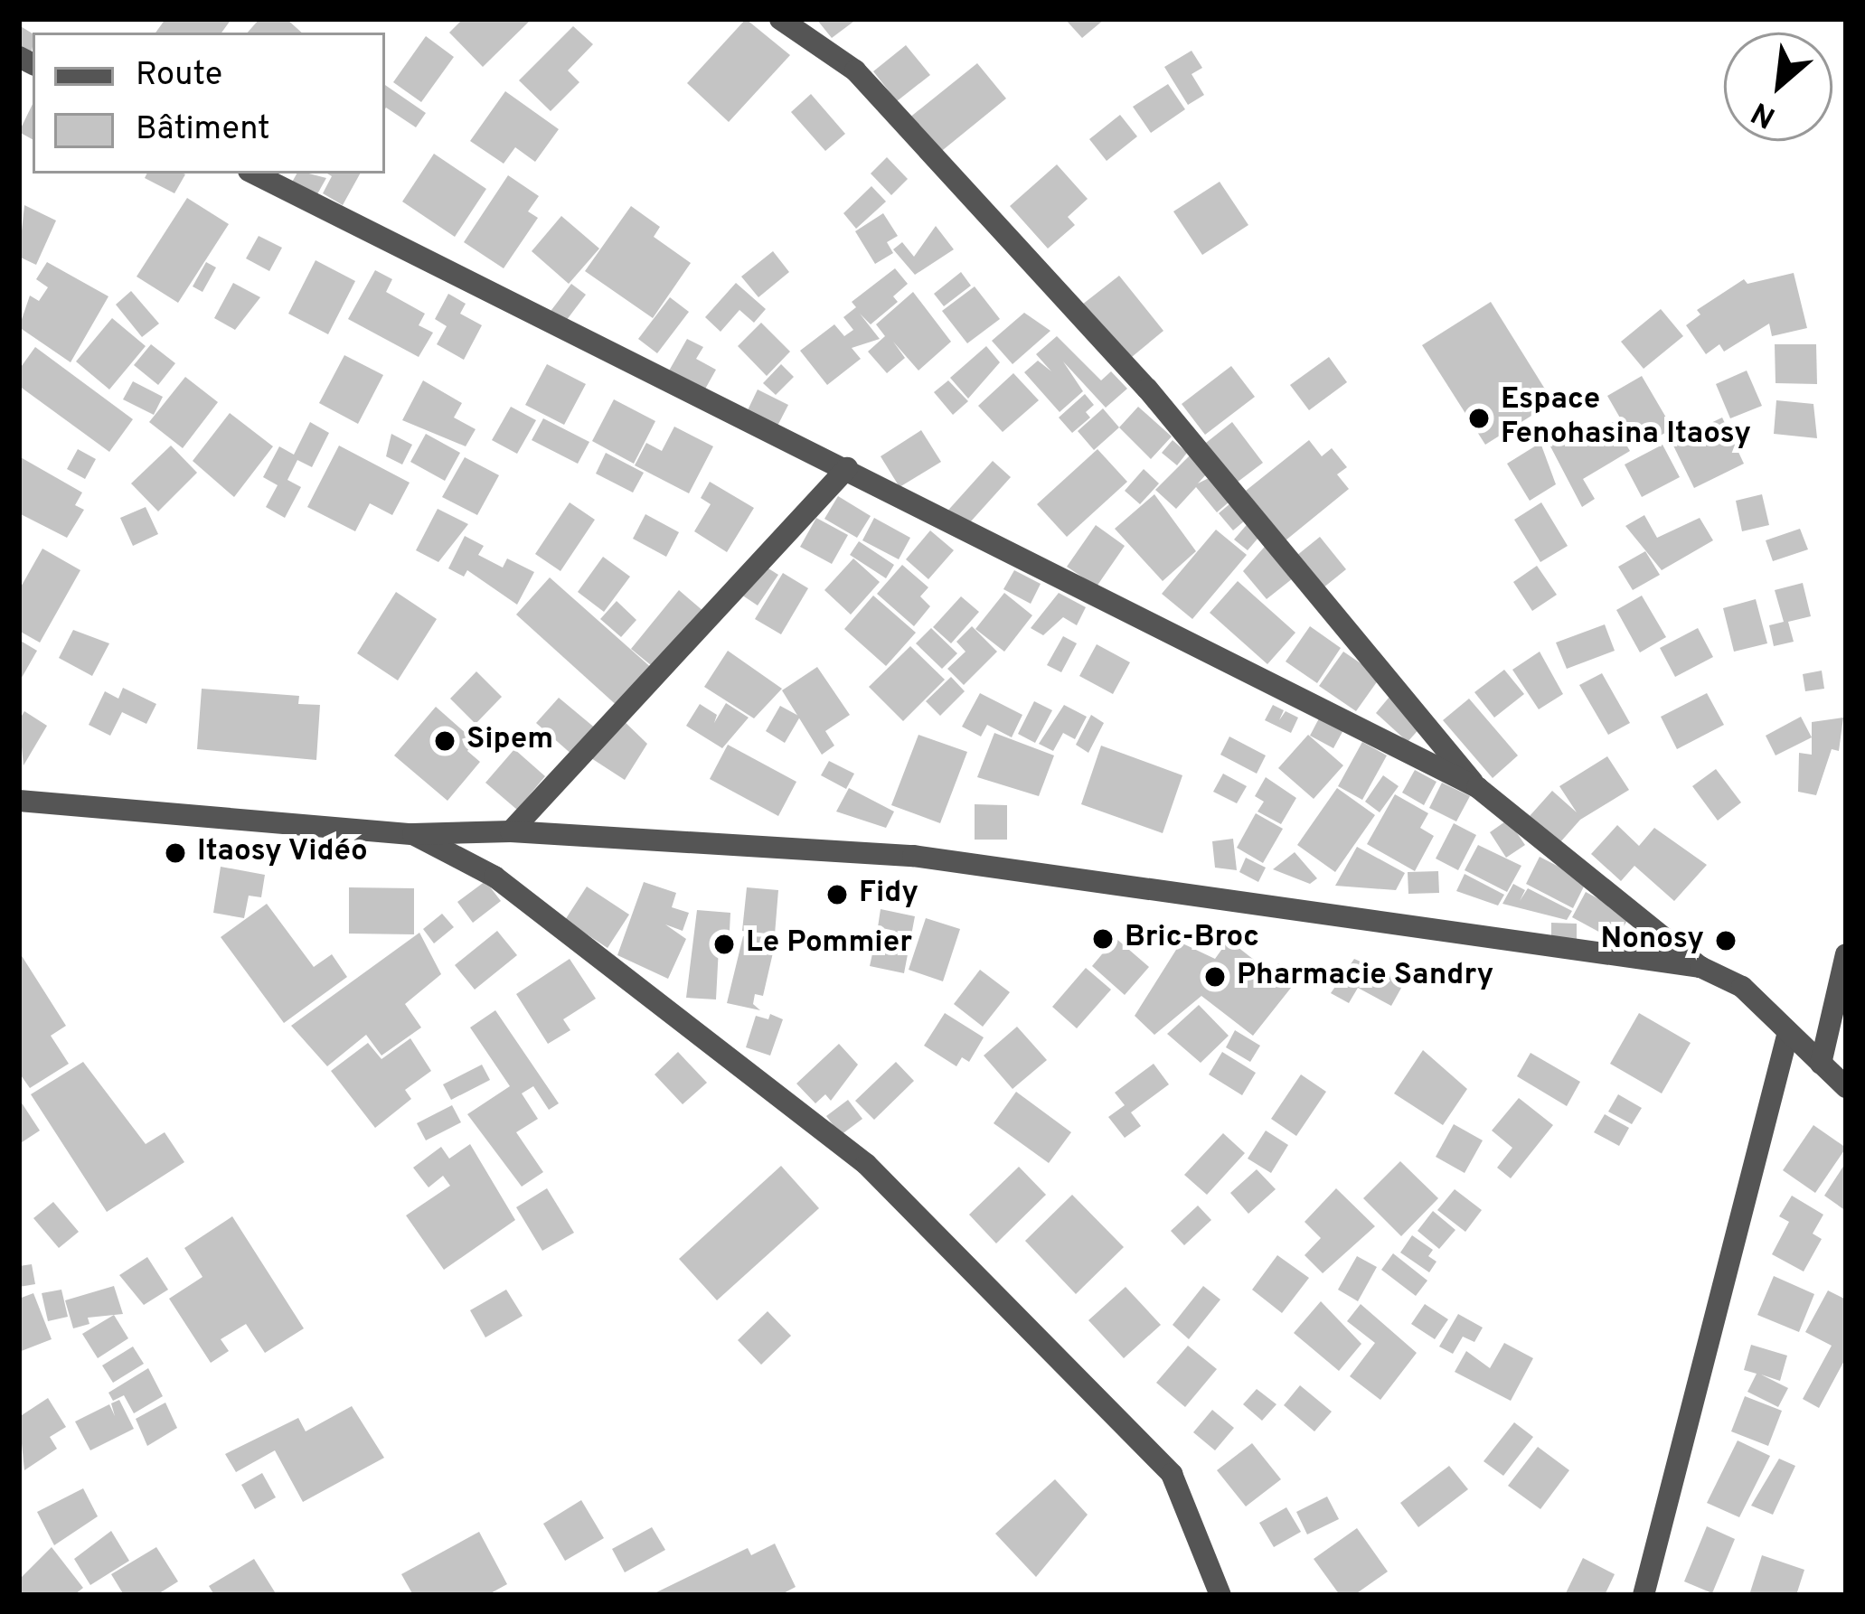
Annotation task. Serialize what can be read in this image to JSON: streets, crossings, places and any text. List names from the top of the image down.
{
  "places": [
    "Espace Fenohasina Itaosy",
    "Sipem",
    "Itaosy Vidéo",
    "Fidy",
    "Bric-Broc",
    "Nonosy",
    "Le Pommier",
    "Pharmacie Sandry"
  ],
  "legend": ["Route", "Bâtiment"],
  "north": "bottom left"
}
